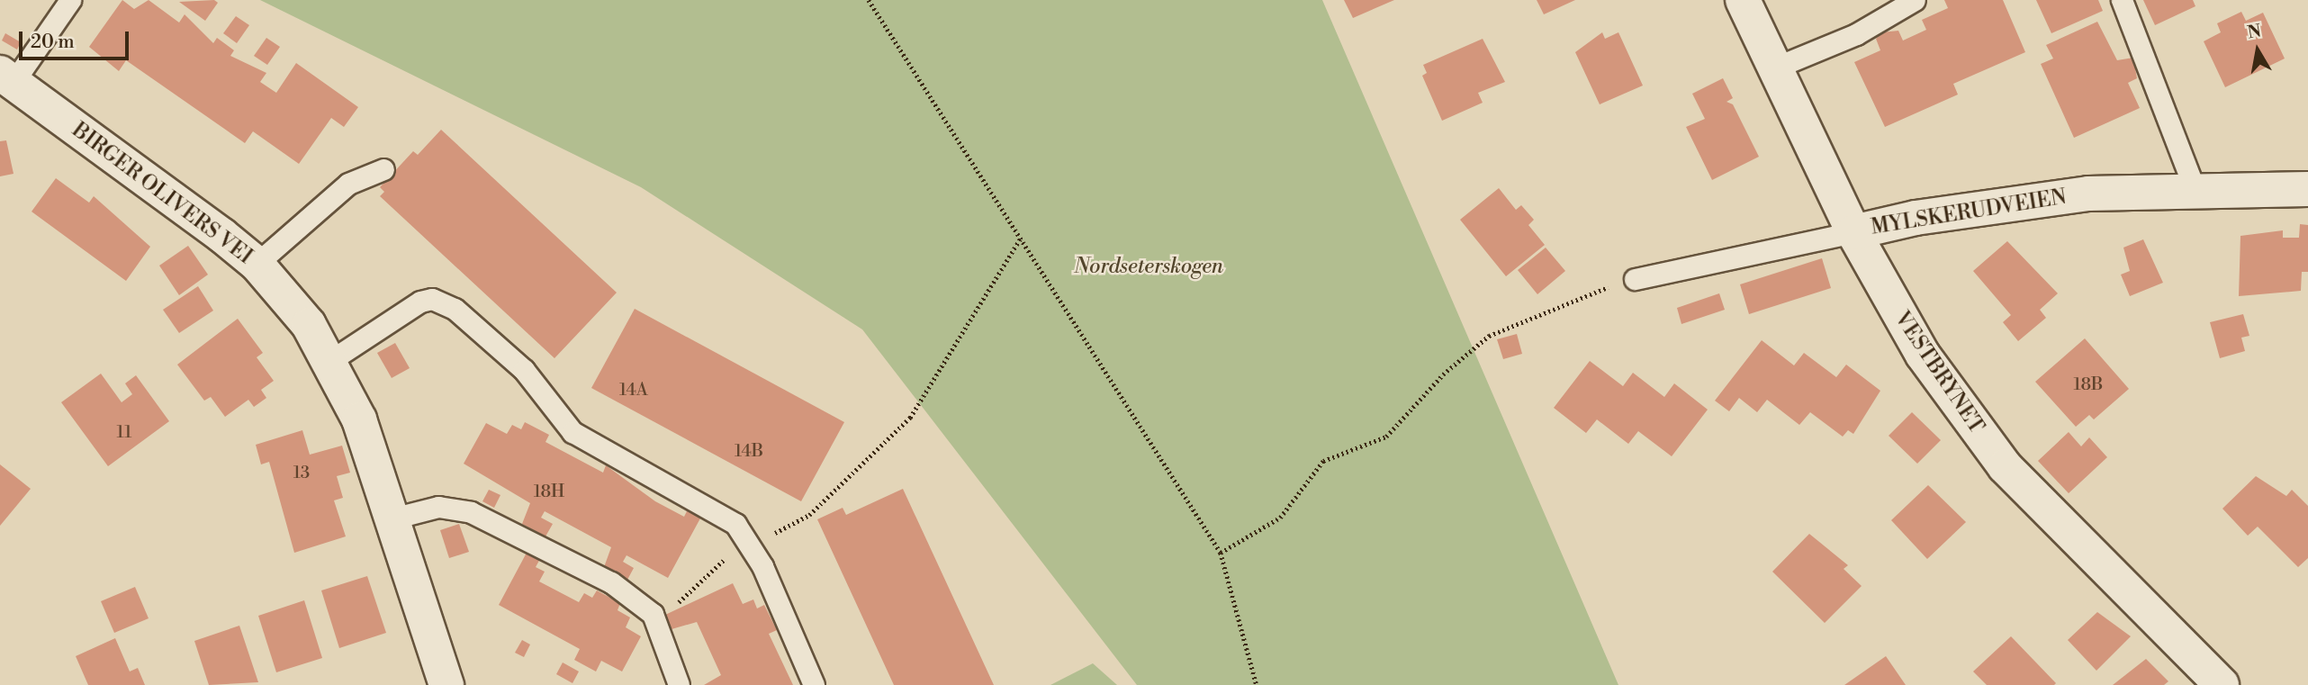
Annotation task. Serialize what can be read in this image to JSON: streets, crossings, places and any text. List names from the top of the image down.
{
  "streets": {
    "street": ["BIRGER OLIVERS VEI", "MYLSKERUDVEIEN", "VESTBRYNET"]
  },
  "crossings": [
    ["MYLSKERUDVEIEN", "VESTBRYNET"]
  ],
  "parks": ["Nordseterskogen"],
  "house_numbers": [
    "18B",
    "14A",
    "11",
    "14B",
    "13",
    "18H"
  ],
  "scale_bar": "20 m",
  "north": "top"
}
